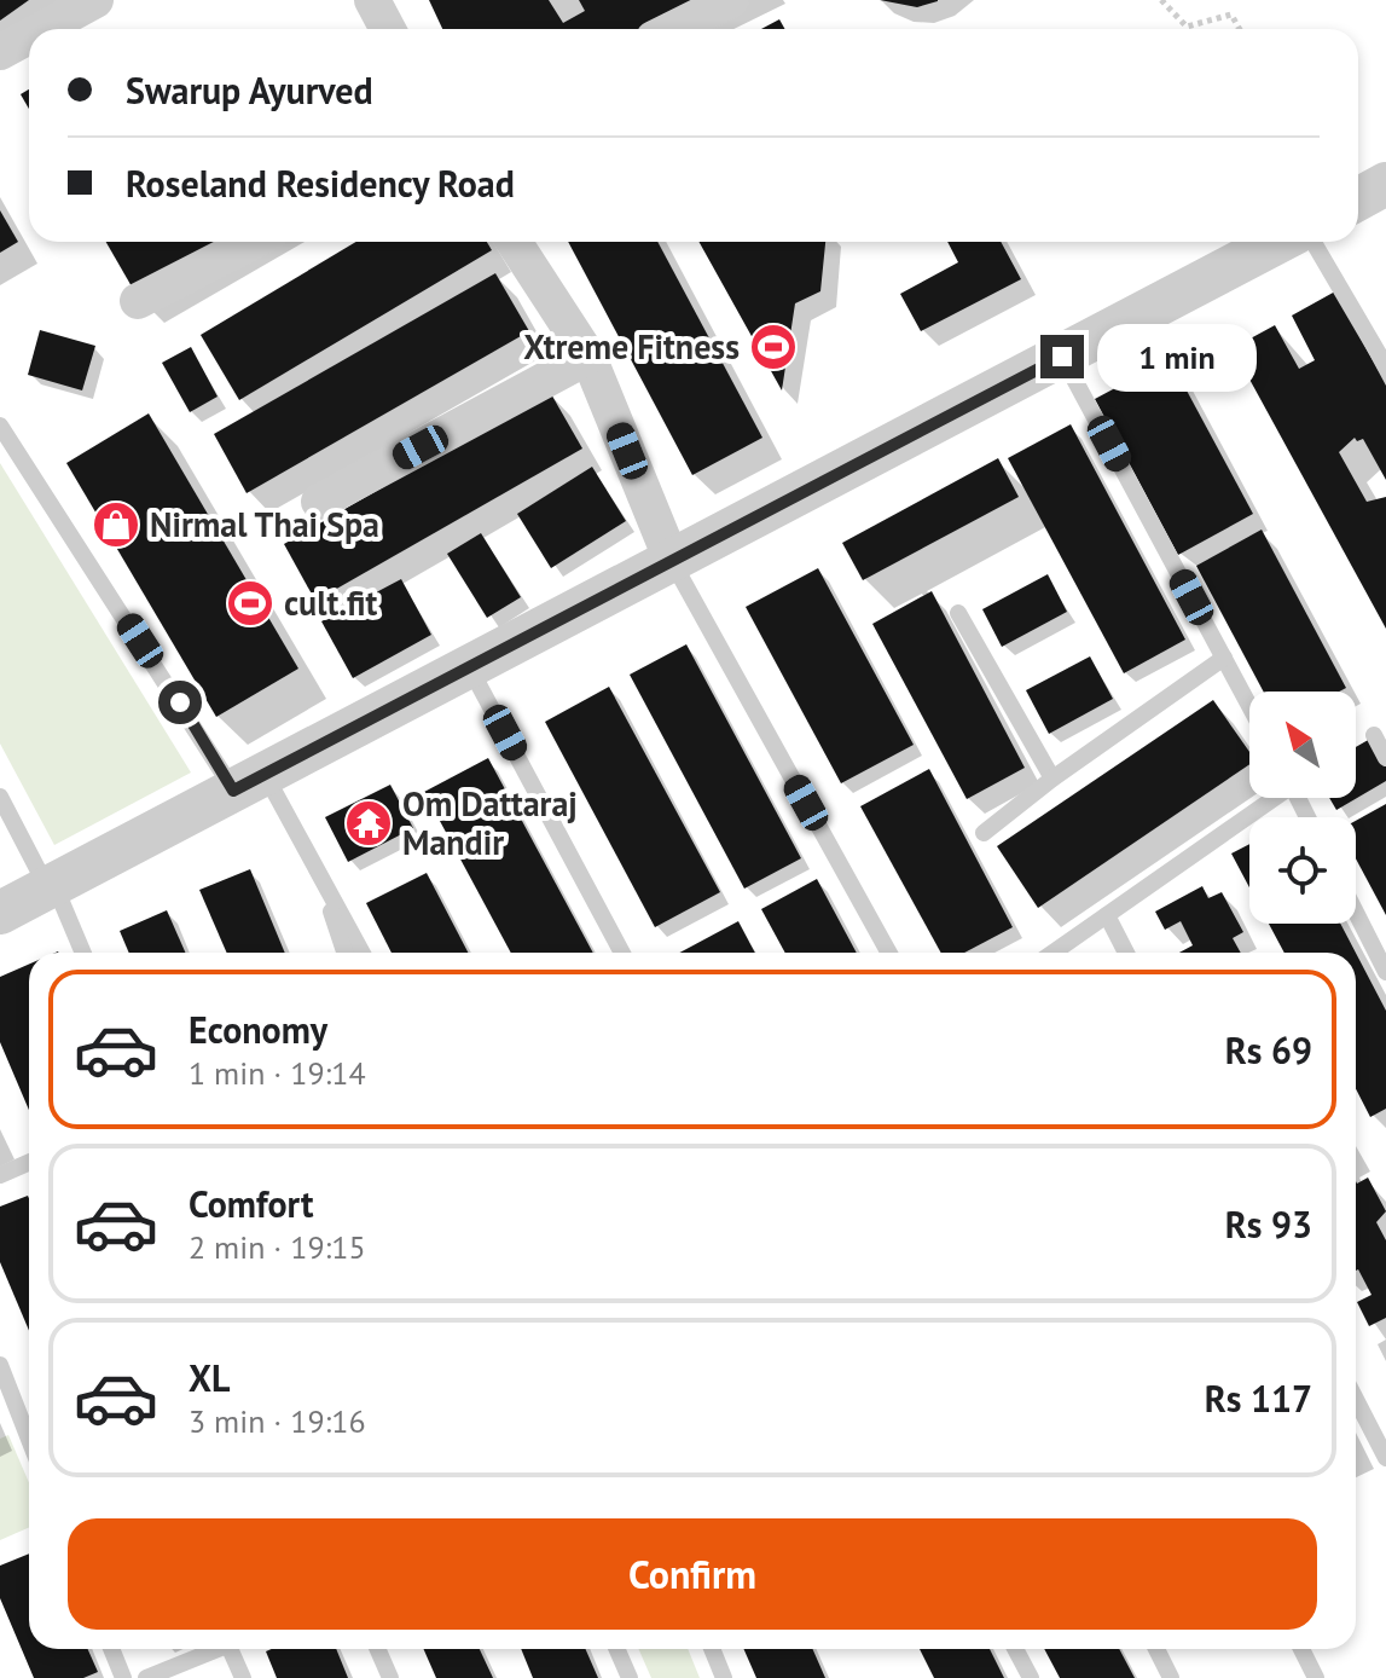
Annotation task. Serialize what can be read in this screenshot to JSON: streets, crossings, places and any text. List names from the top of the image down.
{
  "places": {
    "sports": ["Xtreme Fitness", "cult.fit"],
    "shop": ["Nirmal Thai Spa"],
    "temple": ["Om Dattaraj Mandir"]
  },
  "north": "top left",
  "page": {
    "banner": ["Swarup Ayurved", "Roseland Residency Road"],
    "bubble": "1 min",
    "list": [
      {
        "name": "Economy",
        "note": "1 min · 19:14",
        "value": "Rs 69"
      },
      {
        "name": "Comfort",
        "note": "2 min · 19:15",
        "value": "Rs 93"
      },
      {
        "name": "XL",
        "note": "3 min · 19:16",
        "value": "Rs 117"
      }
    ],
    "buttons": "Confirm"
  }
}
